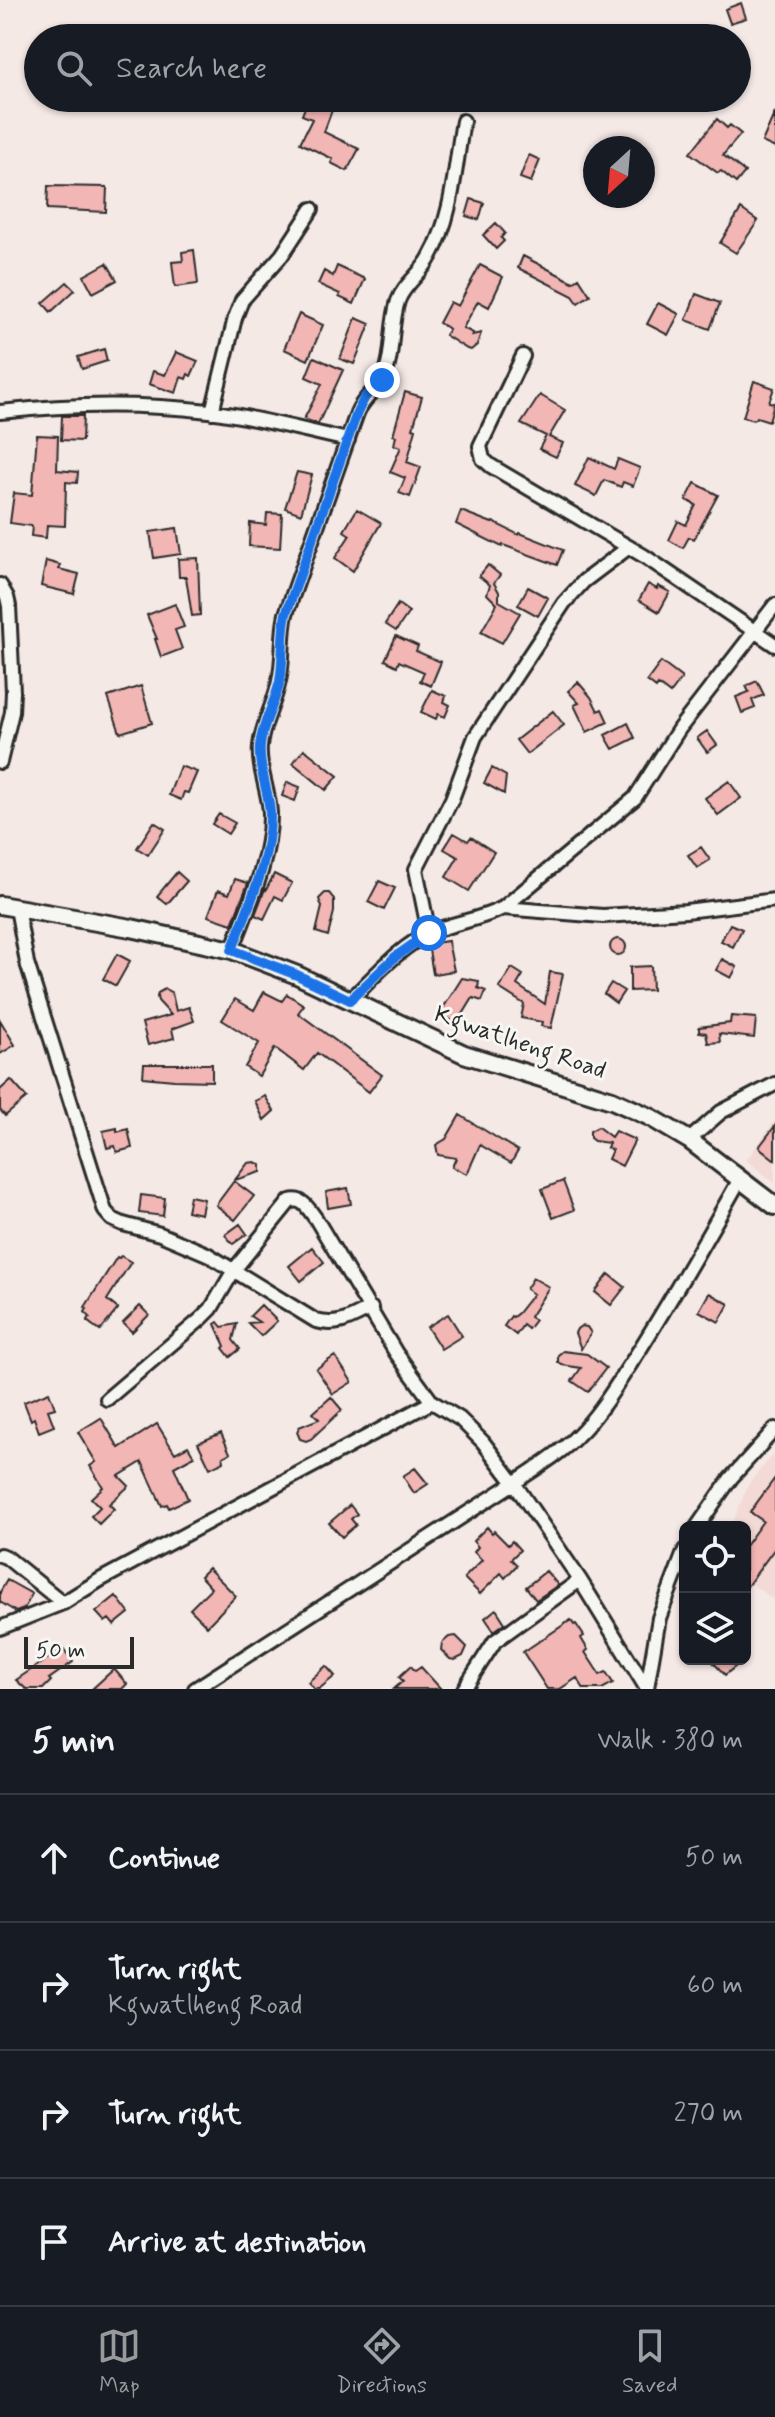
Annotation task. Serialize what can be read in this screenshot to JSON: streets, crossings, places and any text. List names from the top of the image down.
{
  "streets": {
    "street": ["Kgwatlheng Road"]
  },
  "scale_bar": "50 m",
  "north": "bottom left",
  "page": {
    "search": "Search here",
    "scale": "50 m",
    "heading": ["5 min", "Walk · 380 m"],
    "list": [
      ["Continue", "50 m"],
      ["Turn right", "Kgwatlheng Road", "60 m"],
      ["Turn right", "270 m"],
      "Arrive at destination"
    ],
    "nav": ["Map", "Directions", "Saved"]
  }
}
